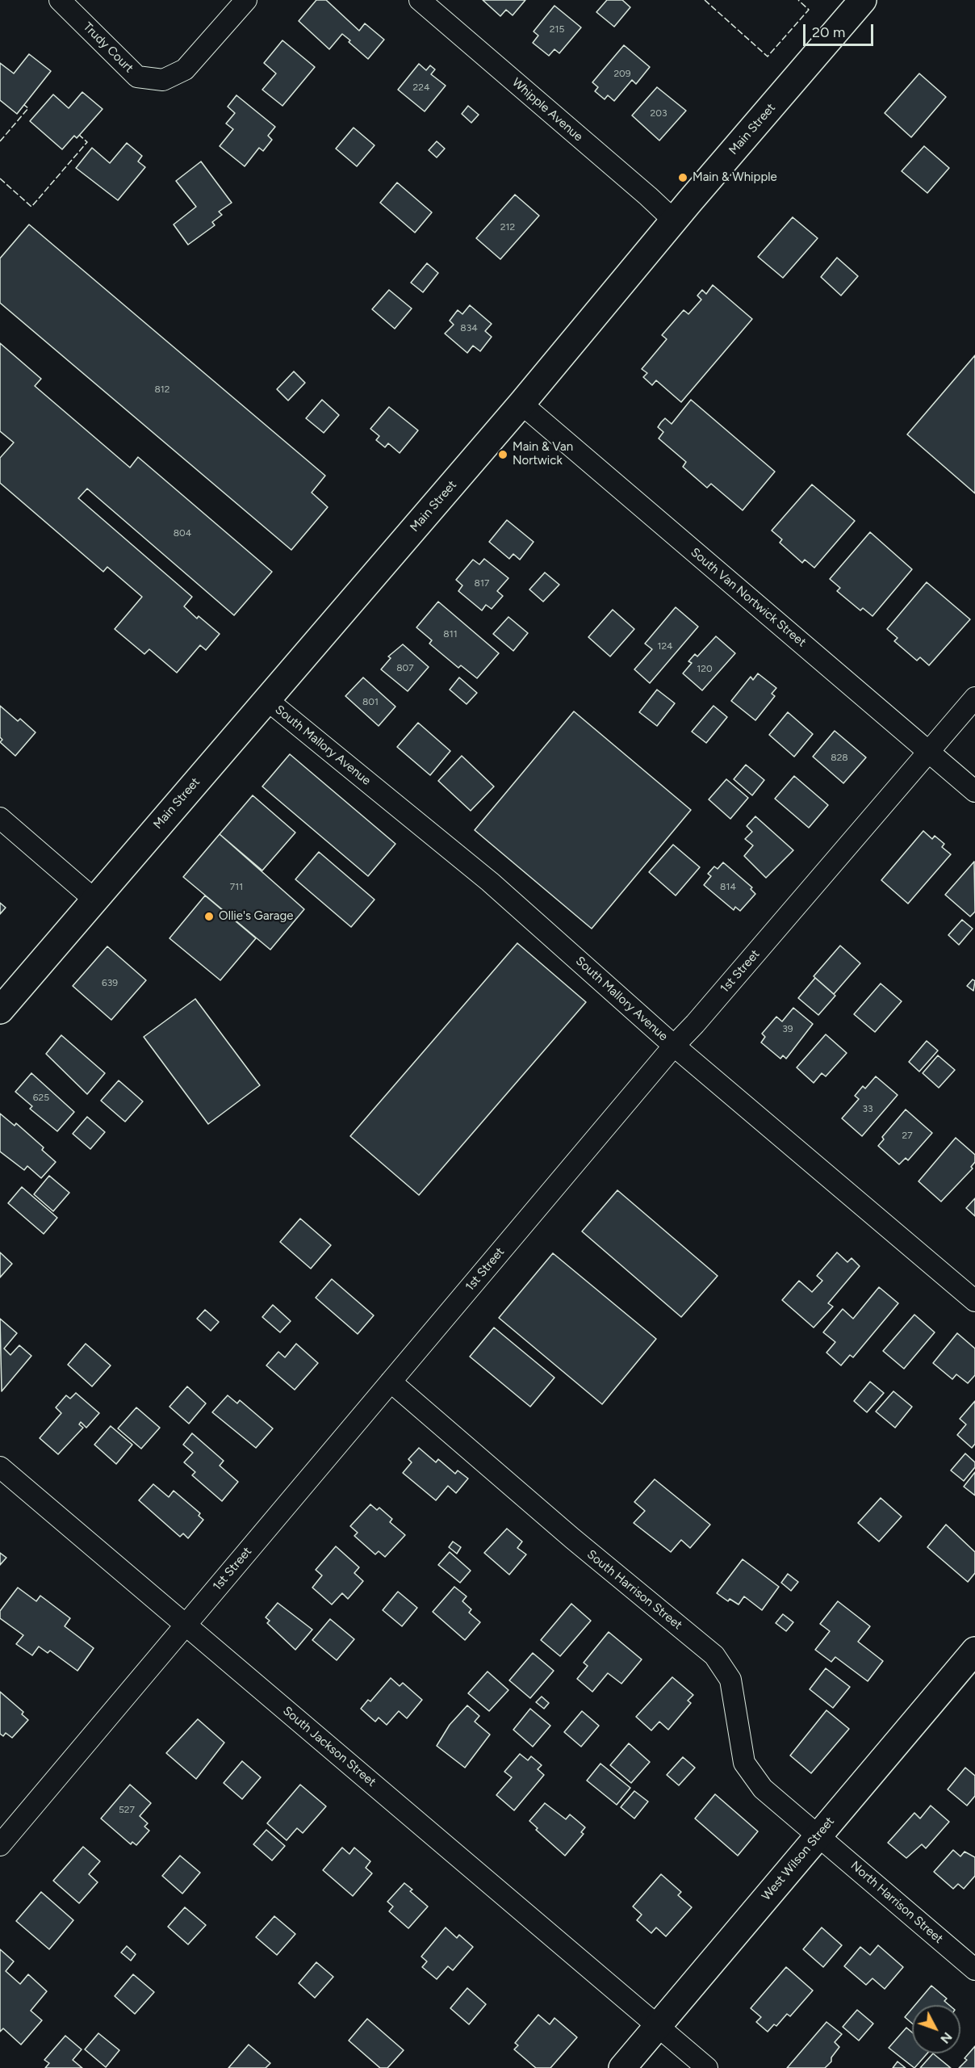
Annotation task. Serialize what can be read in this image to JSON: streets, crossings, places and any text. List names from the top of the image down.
{
  "streets": {
    "main road": ["Main Street", "West Wilson Street"],
    "street": [
      "Trudy Court",
      "Whipple Avenue",
      "South Van Nortwick Street",
      "South Mallory Avenue",
      "1st Street",
      "South Harrison Street",
      "South Jackson Street",
      "North Harrison Street"
    ]
  },
  "crossings": [
    ["Whipple Avenue", "Main Street"],
    ["Main Street", "South Van Nortwick Street"],
    ["Main Street", "South Mallory Avenue"],
    ["South Van Nortwick Street", "1st Street"],
    ["South Mallory Avenue", "1st Street"],
    ["1st Street", "South Harrison Street"],
    ["1st Street", "South Jackson Street"],
    ["South Harrison Street", "West Wilson Street"],
    ["South Harrison Street", "North Harrison Street"],
    ["South Jackson Street", "West Wilson Street"],
    ["West Wilson Street", "North Harrison Street"]
  ],
  "places": ["Main & Whipple", "Main & Van Nortwick", "Ollie's Garage"],
  "house_numbers": [
    "215",
    "209",
    "224",
    "203",
    "212",
    "834",
    "812",
    "804",
    "817",
    "811",
    "124",
    "807",
    "120",
    "801",
    "828",
    "711",
    "814",
    "639",
    "39",
    "625",
    "33",
    "27",
    "527"
  ],
  "scale_bar": "20 m",
  "north": "bottom right"
}
